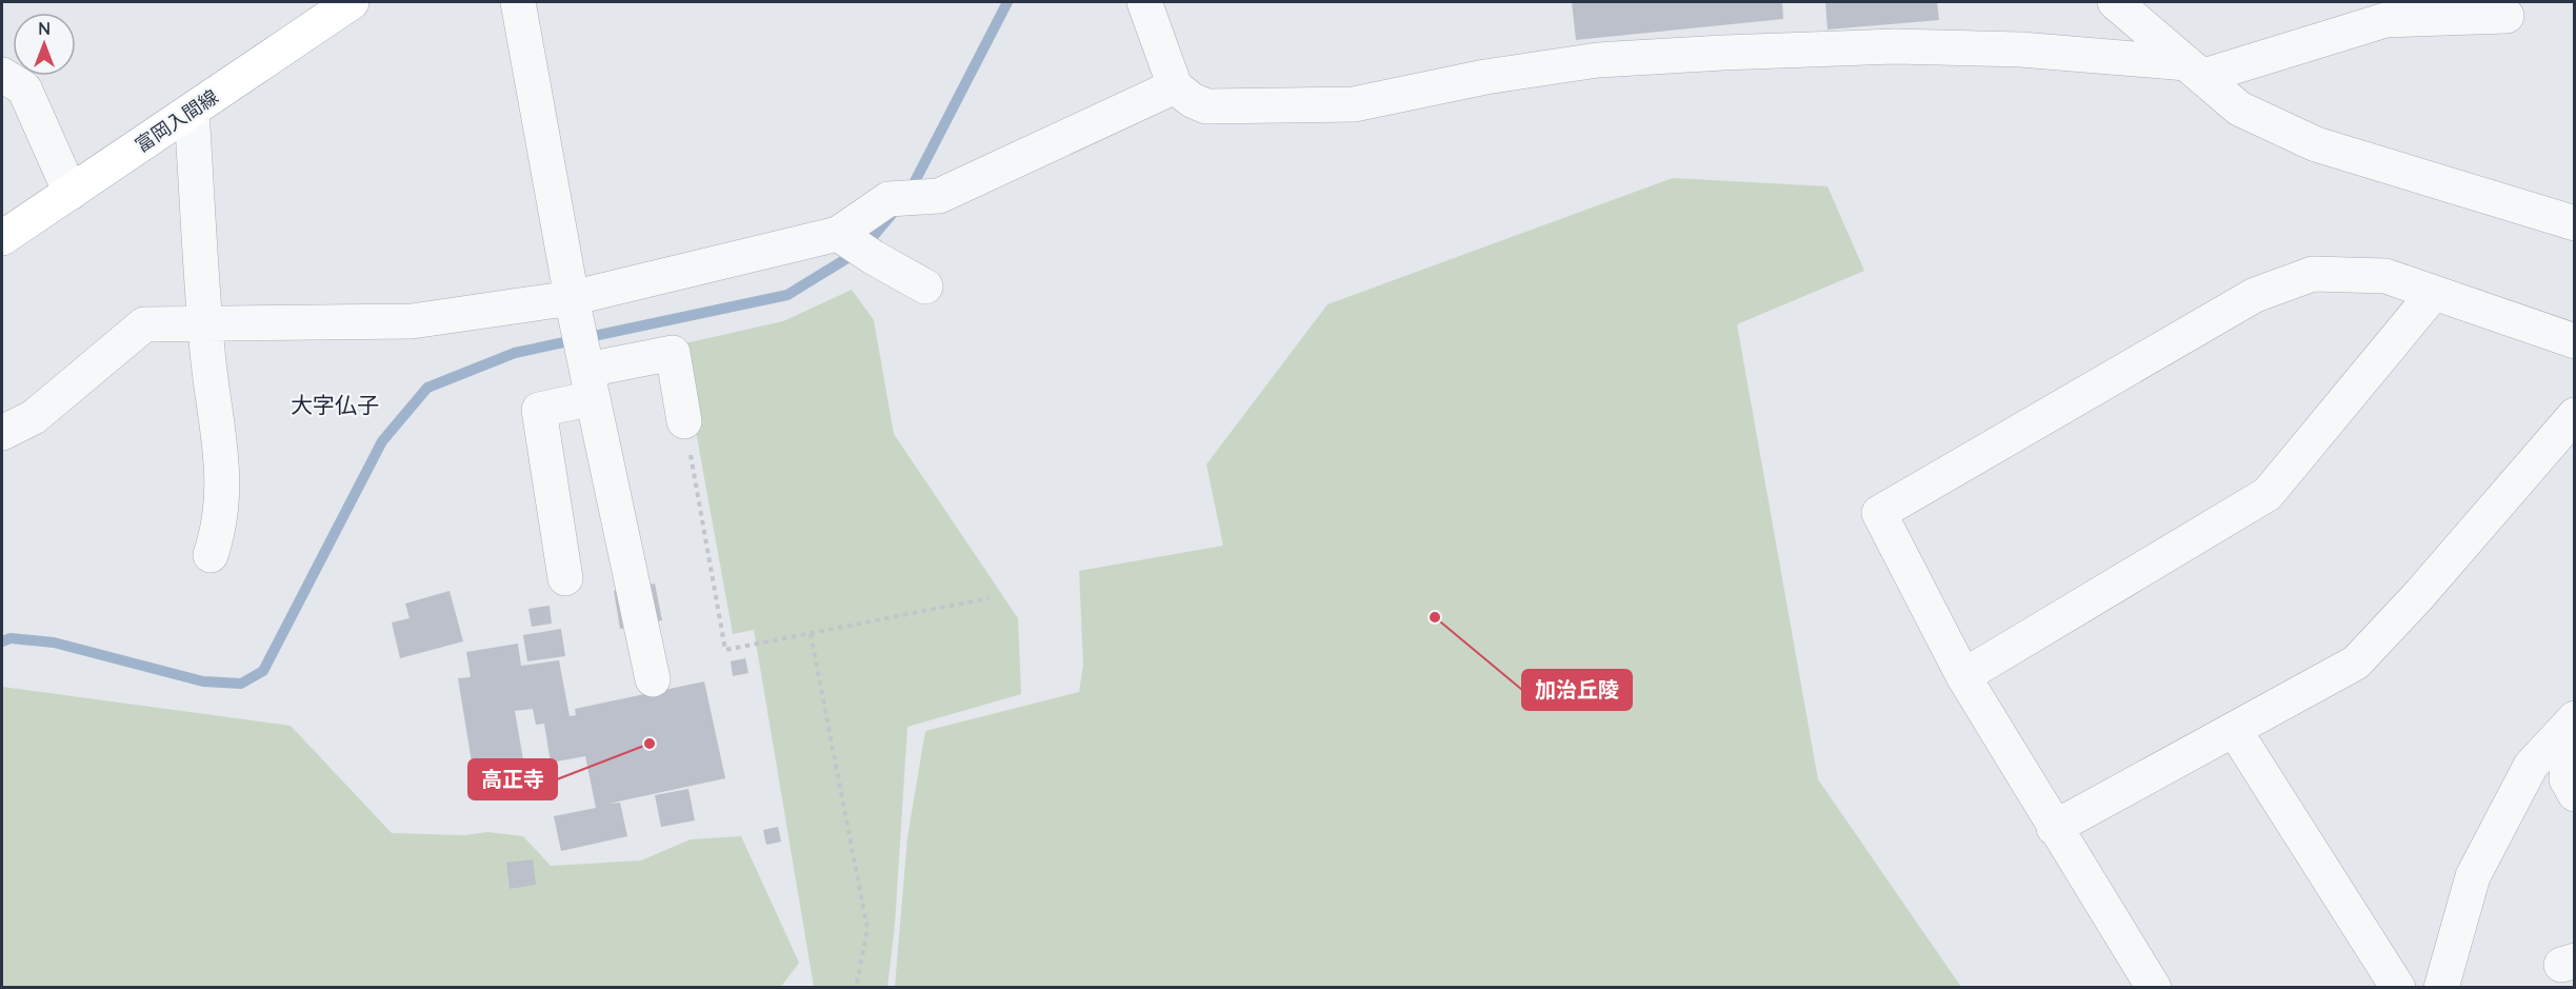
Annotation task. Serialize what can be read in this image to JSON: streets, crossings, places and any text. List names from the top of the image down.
{
  "streets": {
    "main road": ["富岡入間線"]
  },
  "districts": ["大字仏子"],
  "places": ["加治丘陵", "高正寺"],
  "north": "top"
}
